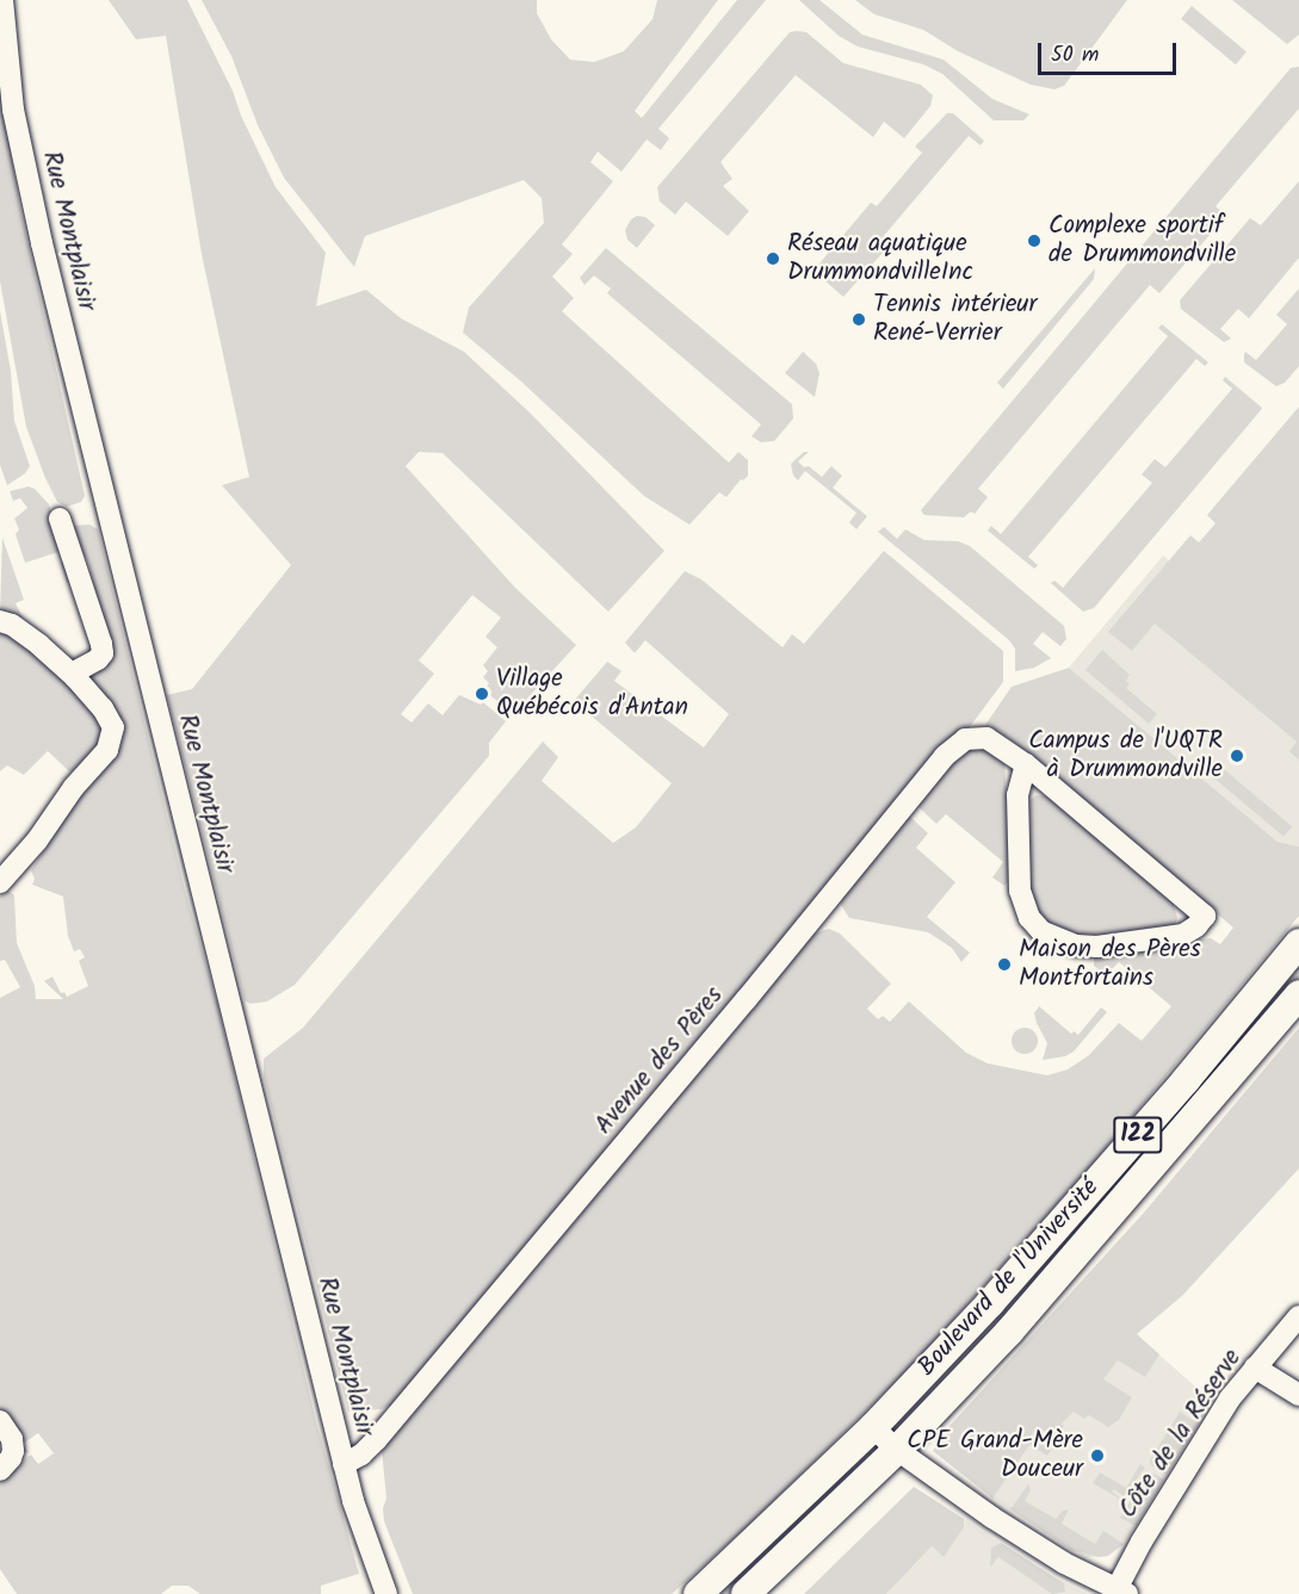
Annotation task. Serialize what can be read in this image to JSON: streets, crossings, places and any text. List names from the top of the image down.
{
  "streets": {
    "main road": ["122", "Boulevard de l'Université"],
    "street": ["Rue Montplaisir", "Avenue des Pères", "Côte de la Réserve"]
  },
  "crossings": [
    ["Rue Montplaisir", "Avenue des Pères"]
  ],
  "places": [
    "Complexe sportif de Drummondville",
    "Réseau aquatique DrummondvilleInc",
    "Tennis intérieur René-Verrier",
    "Village Québécois d'Antan",
    "Campus de l'UQTR à Drummondville",
    "Maison des Pères Montfortains",
    "CPE Grand-Mère Douceur"
  ],
  "scale_bar": "50 m"
}
